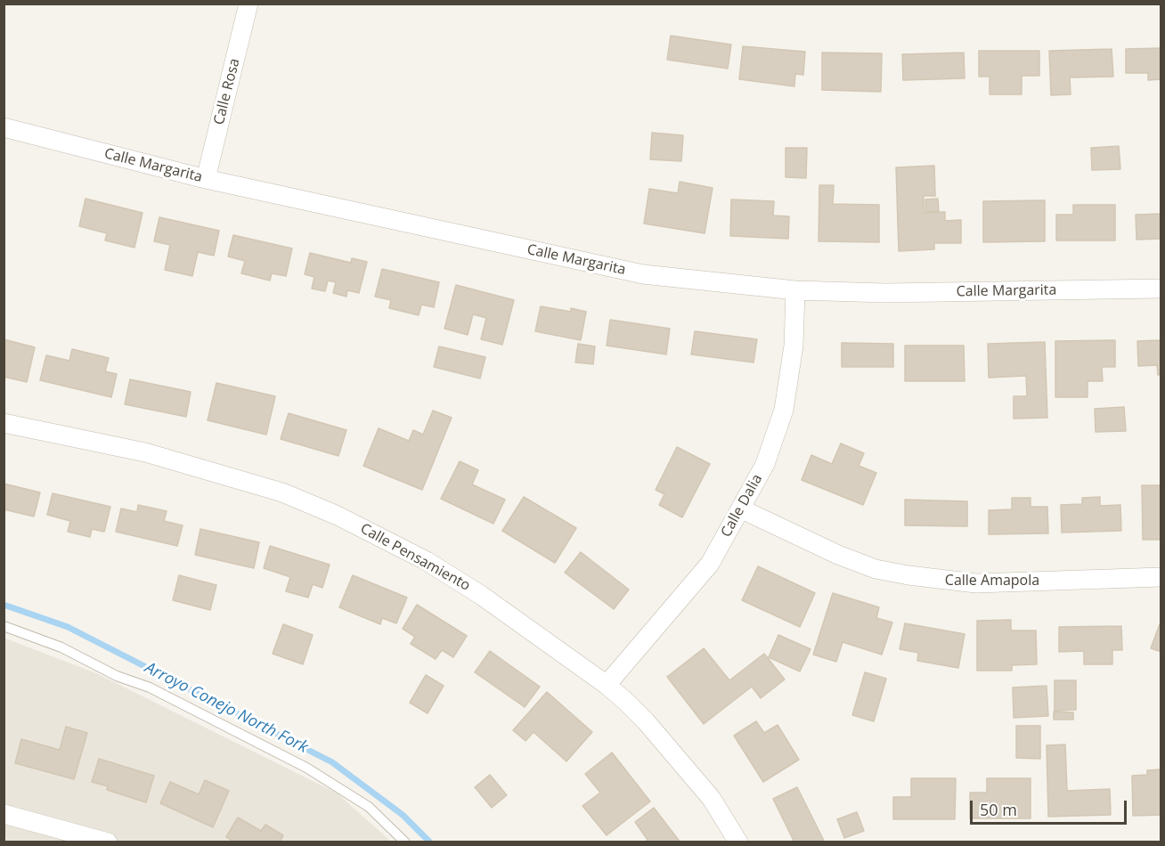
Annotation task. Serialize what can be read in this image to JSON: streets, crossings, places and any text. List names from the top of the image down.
{
  "streets": {
    "street": [
      "Calle Rosa",
      "Calle Margarita",
      "Calle Dalia",
      "Calle Pensamiento",
      "Calle Amapola"
    ]
  },
  "crossings": [
    ["Calle Rosa", "Calle Margarita"],
    ["Calle Margarita", "Calle Dalia"],
    ["Calle Dalia", "Calle Pensamiento"],
    ["Calle Dalia", "Calle Amapola"]
  ],
  "water": ["Arroyo Conejo North Fork"],
  "scale_bar": "50 m"
}
